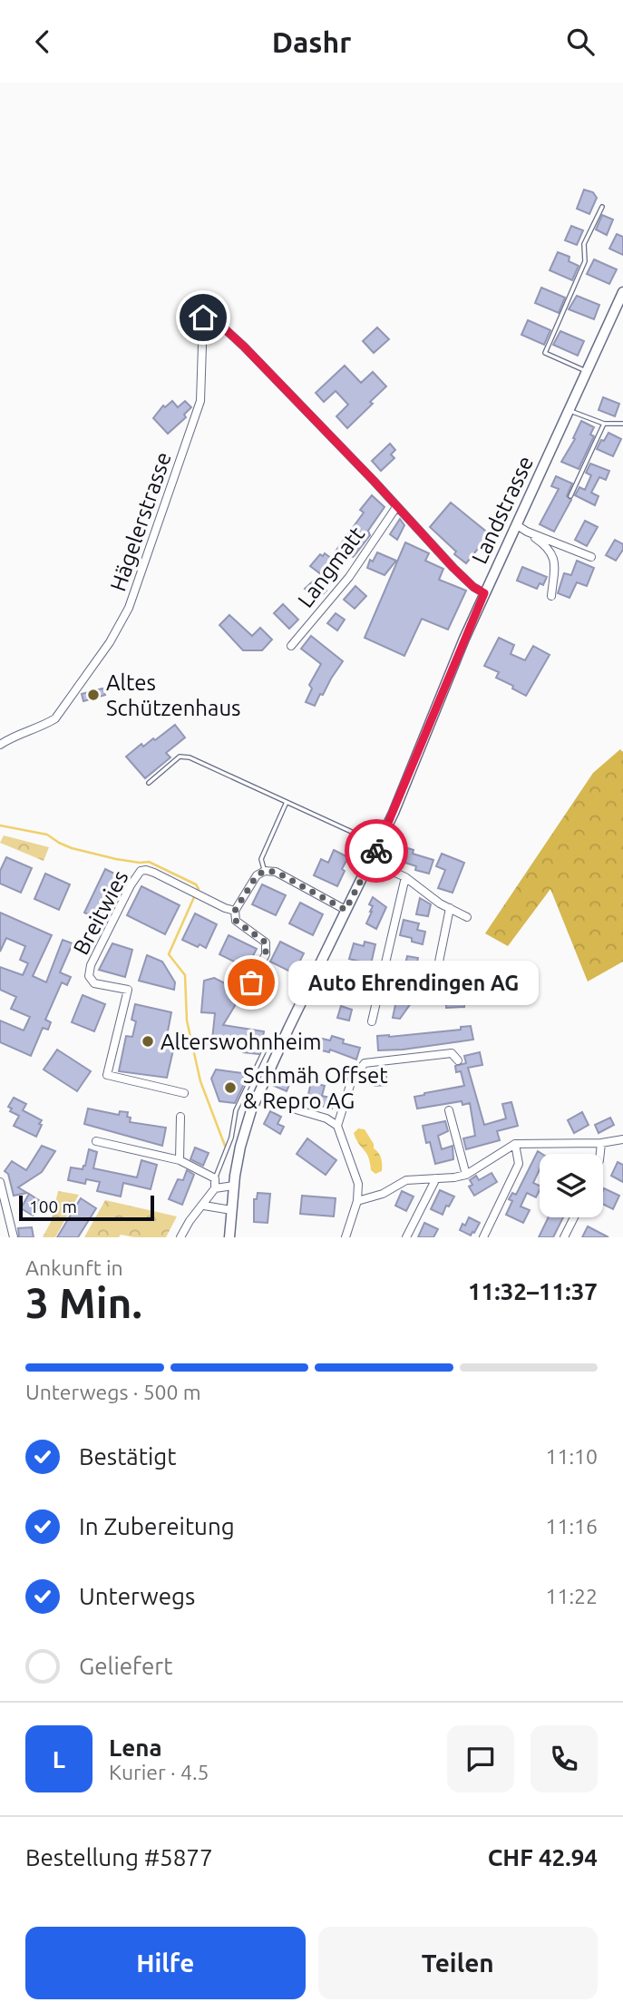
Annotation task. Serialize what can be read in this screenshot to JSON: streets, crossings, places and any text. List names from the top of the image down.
{
  "streets": {
    "main road": ["Landstrasse"],
    "street": ["Hägelerstrasse", "Langmatt", "Breitwies"]
  },
  "crossings": [
    ["Hägelerstrasse", "Langmatt"]
  ],
  "places": [
    "Altes Schützenhaus",
    "Auto Ehrendingen AG",
    "Alterswohnheim",
    "Schmäh Offset & Repro AG"
  ],
  "scale_bar": "100 m",
  "page": {
    "header": "Dashr",
    "bubble": "Auto Ehrendingen AG",
    "scale": "100 m",
    "heading": ["3 Min.", "Ankunft in", "11:32–11:37"],
    "panel": [
      "Lena",
      "Kurier · 4.5",
      "Bestellung #5877",
      "CHF 42.94"
    ],
    "bar": "Unterwegs · 500 m",
    "list": [
      ["Bestätigt", "11:10"],
      ["In Zubereitung", "11:16"],
      ["Unterwegs", "11:22"],
      "Geliefert"
    ],
    "round": "L",
    "buttons": ["Hilfe", "Teilen"]
  }
}
